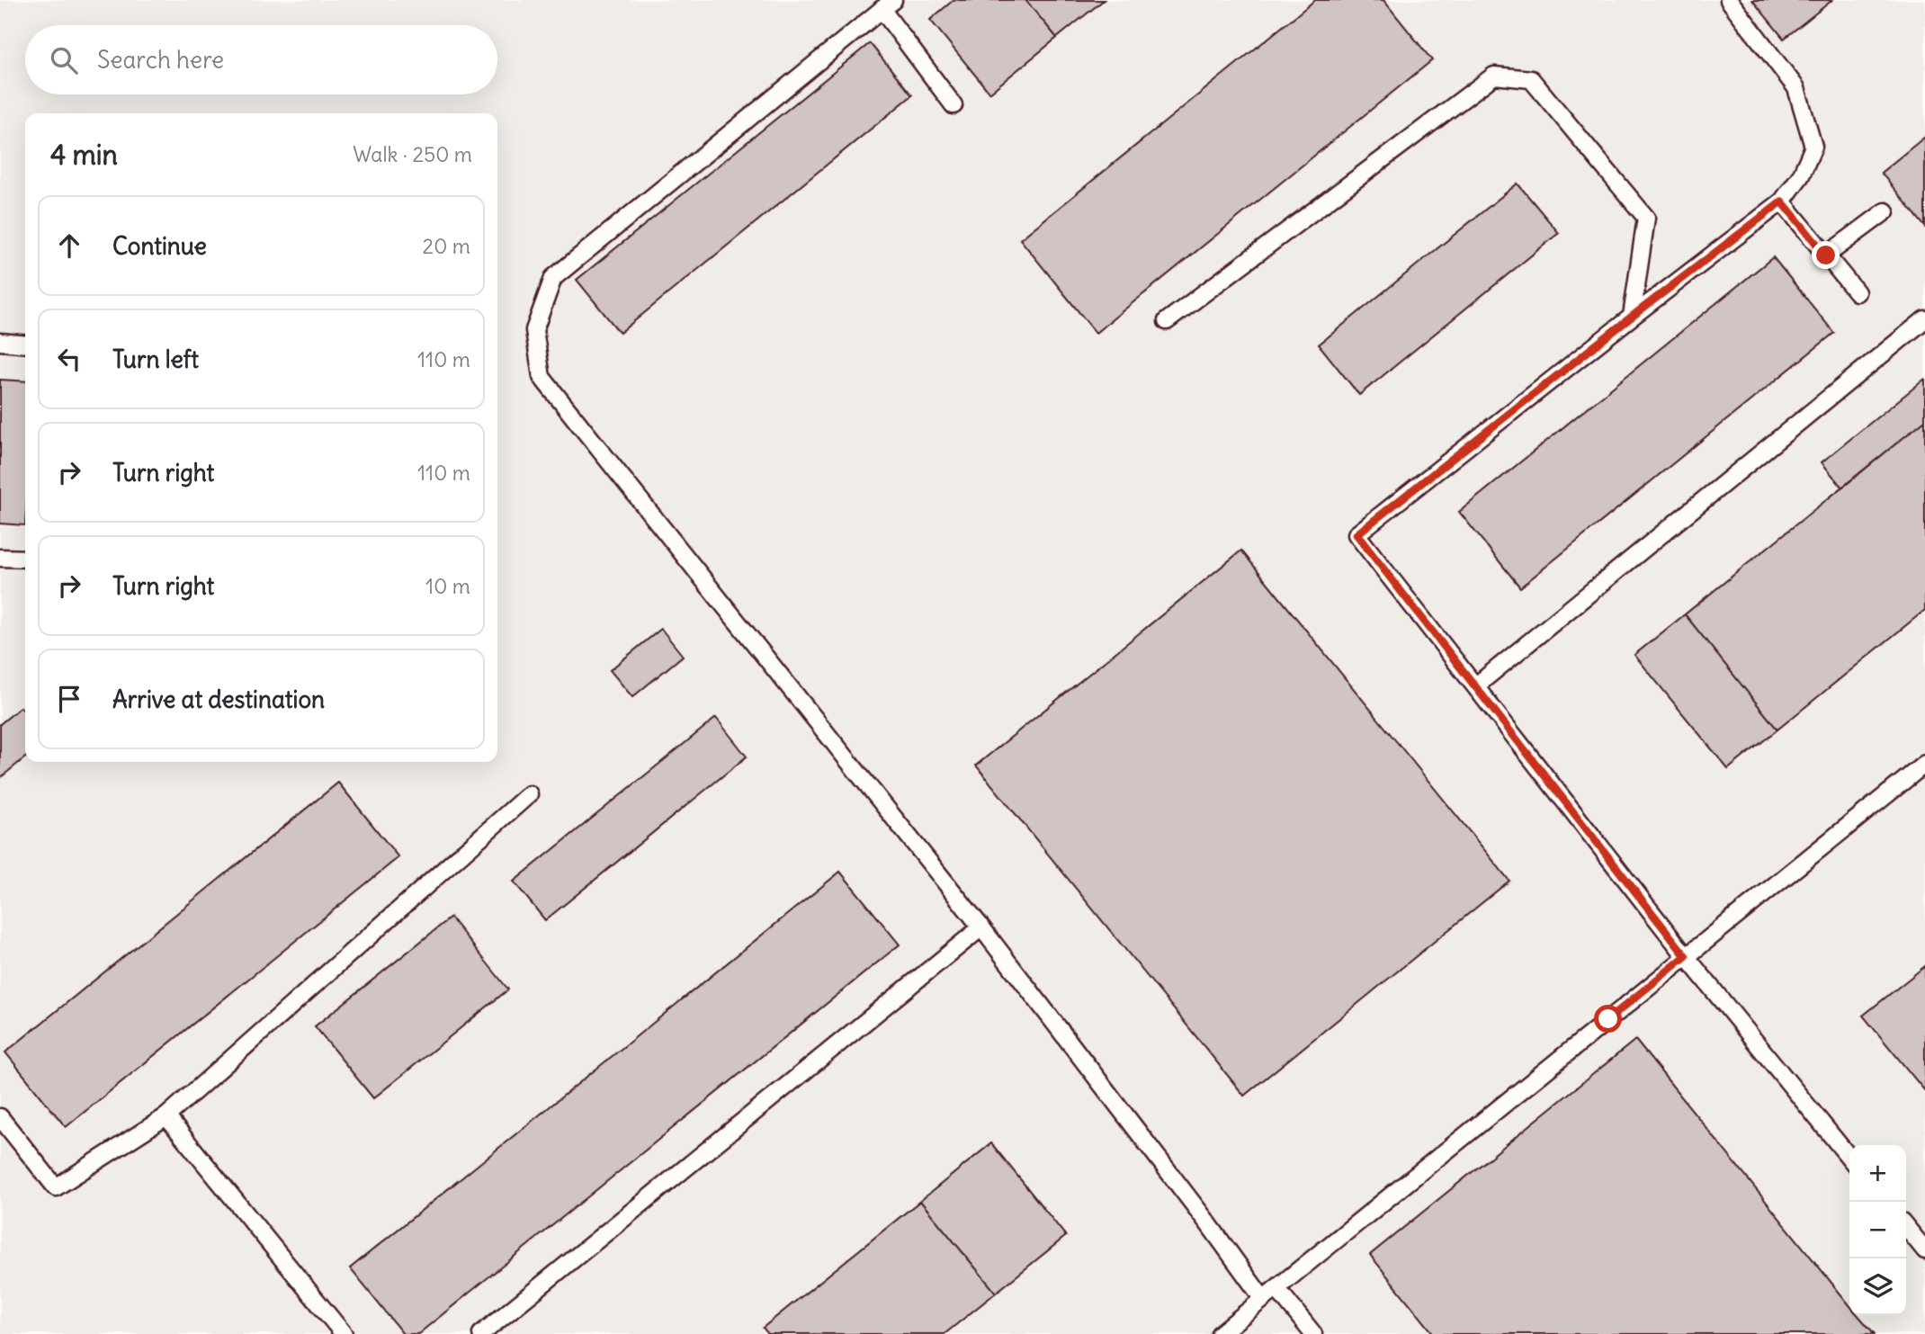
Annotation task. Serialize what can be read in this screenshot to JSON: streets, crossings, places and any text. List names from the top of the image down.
{
  "page": {
    "search": "Search here",
    "heading": ["4 min", "Walk · 250 m"],
    "list": [
      ["Continue", "20 m"],
      ["Turn left", "110 m"],
      ["Turn right", "110 m"],
      ["Turn right", "10 m"],
      "Arrive at destination"
    ],
    "map_buttons": ["+", "−"]
  }
}
